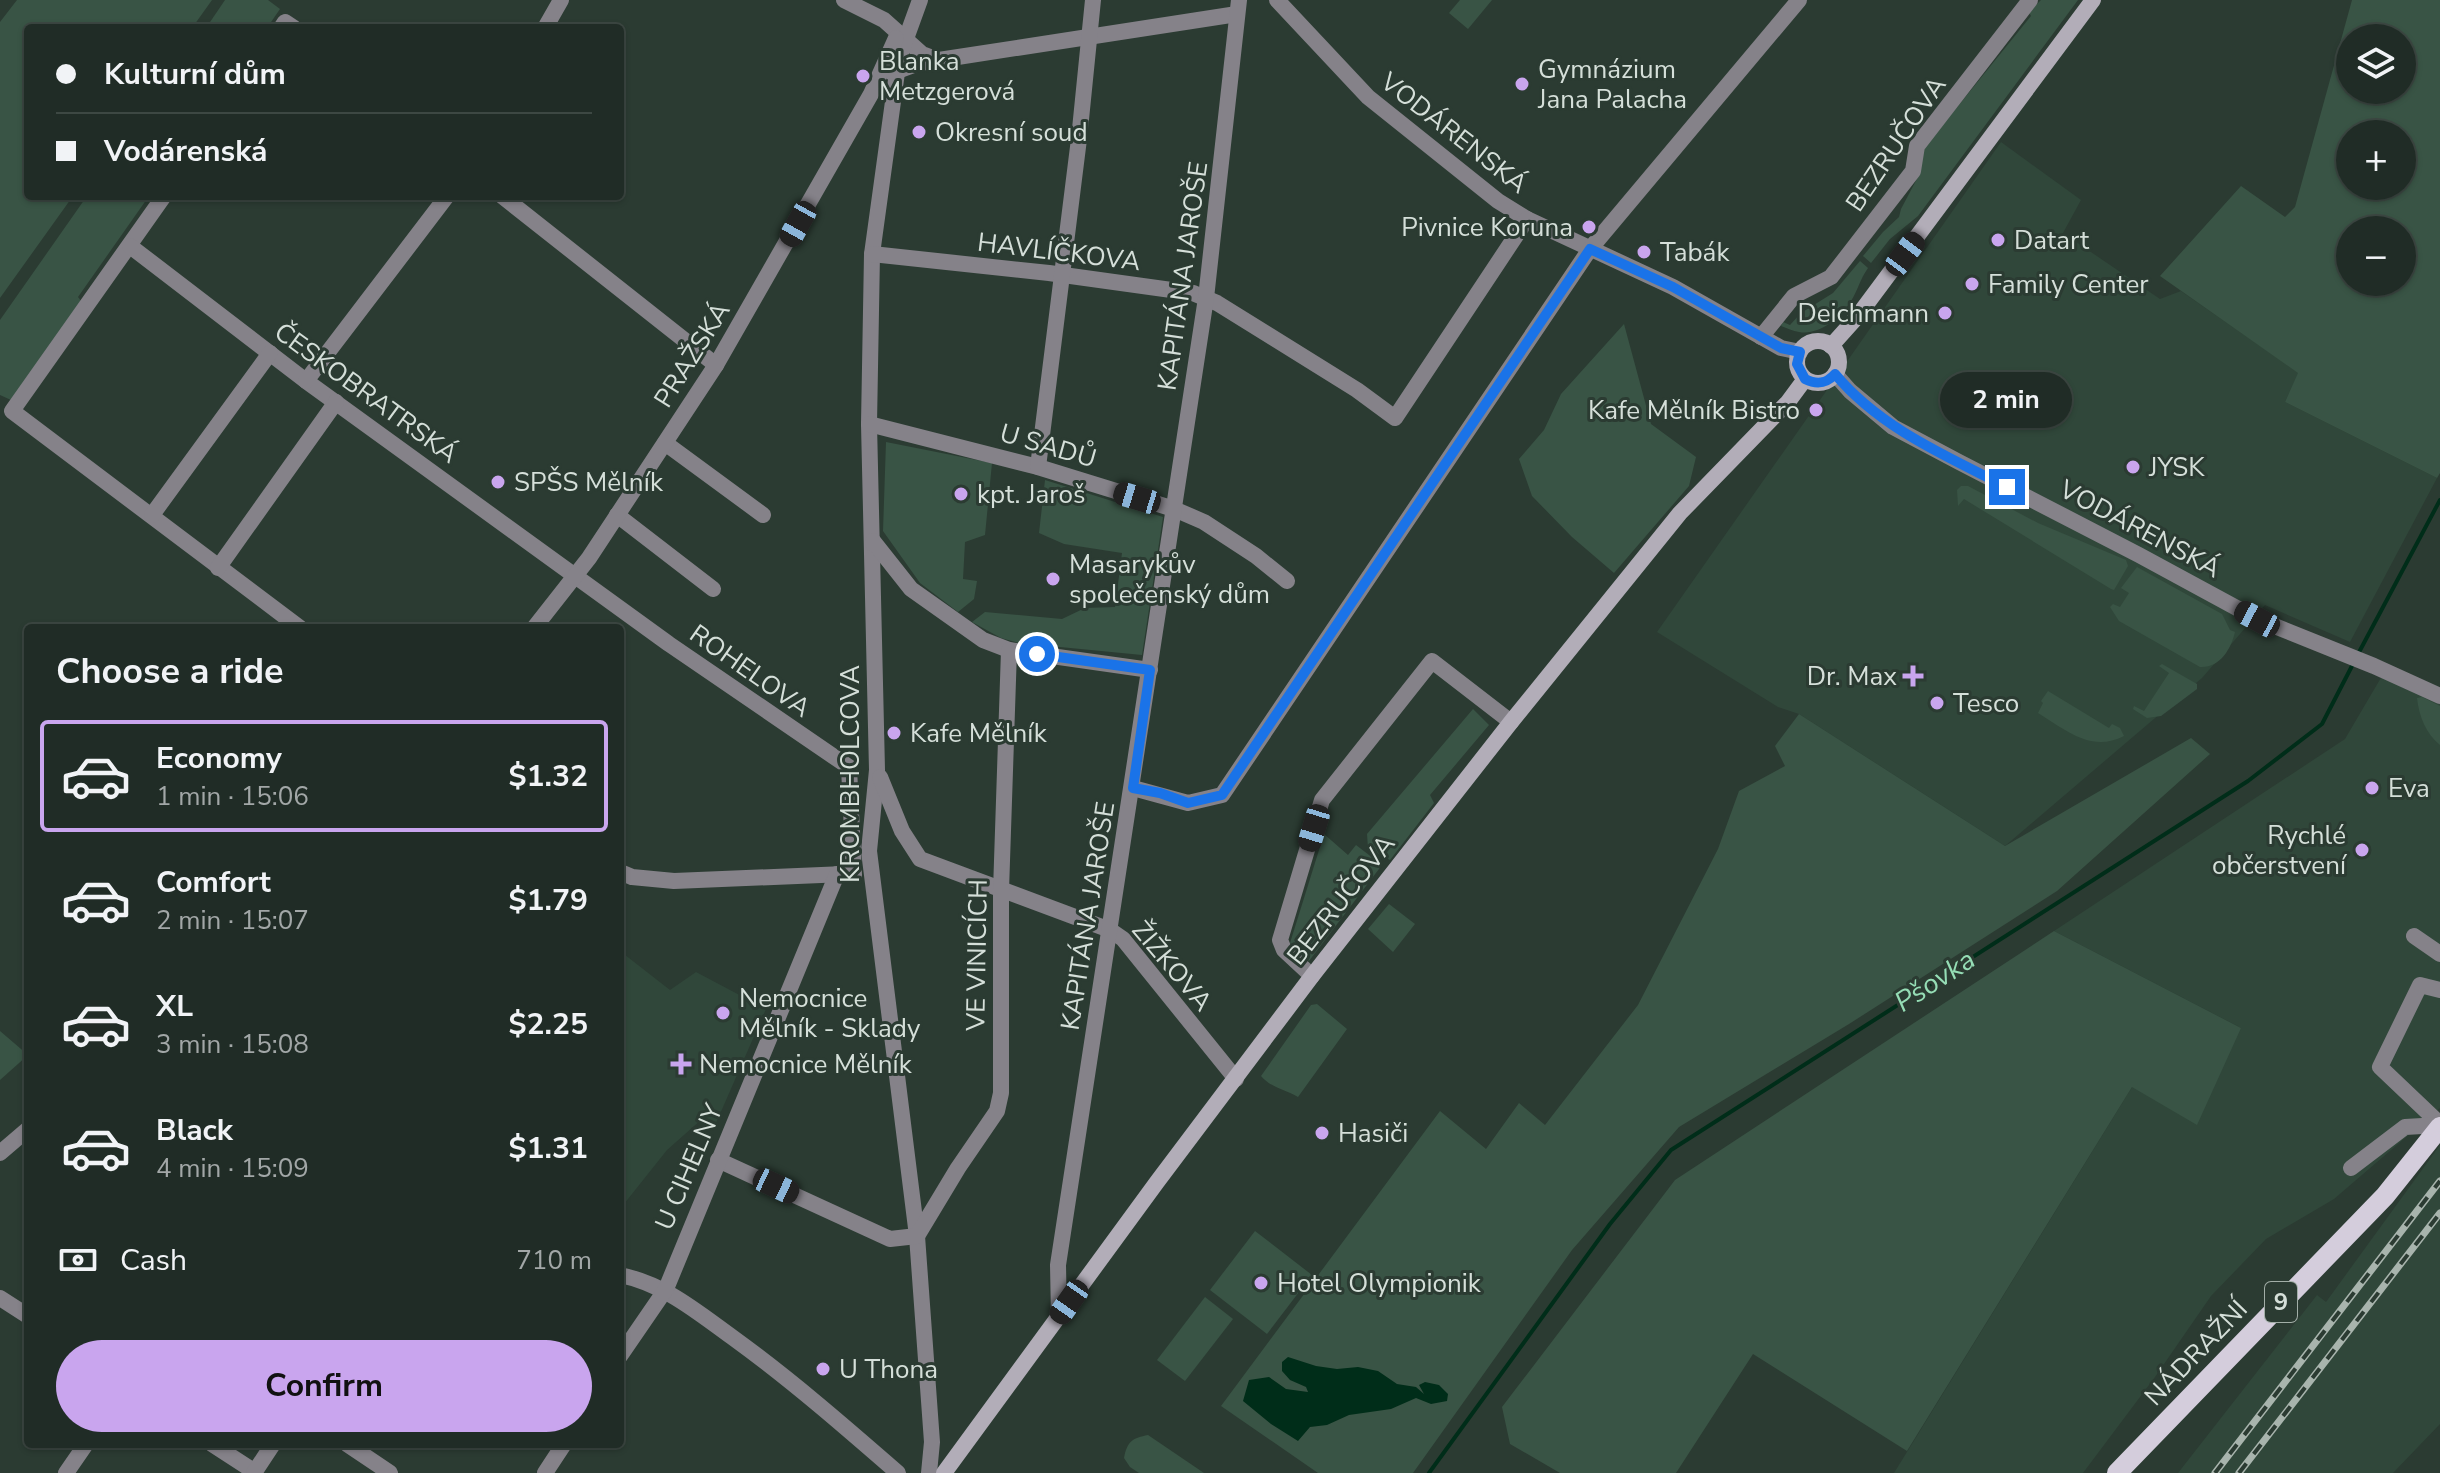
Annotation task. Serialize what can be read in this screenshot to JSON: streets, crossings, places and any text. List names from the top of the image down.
{
  "streets": {
    "main road": ["9", "NÁDRAŽNÍ"],
    "street": [
      "VODÁRENSKÁ",
      "BEZRUČOVA",
      "HAVLÍČKOVA",
      "KAPITÁNA JAROŠE",
      "PRAŽSKÁ",
      "ČESKOBRATRSKÁ",
      "U SADŮ",
      "ROHELOVA",
      "KROMBHOLCOVA",
      "VE VINICÍCH",
      "ŽIŽKOVA",
      "U CIHELNY"
    ]
  },
  "crossings": [
    ["VODÁRENSKÁ", "BEZRUČOVA"],
    ["VODÁRENSKÁ", "HAVLÍČKOVA"],
    ["BEZRUČOVA", "KAPITÁNA JAROŠE"],
    ["BEZRUČOVA", "ŽIŽKOVA"],
    ["HAVLÍČKOVA", "KAPITÁNA JAROŠE"],
    ["HAVLÍČKOVA", "KROMBHOLCOVA"],
    ["KAPITÁNA JAROŠE", "U SADŮ"],
    ["KAPITÁNA JAROŠE", "ŽIŽKOVA"],
    ["PRAŽSKÁ", "ČESKOBRATRSKÁ"],
    ["PRAŽSKÁ", "ROHELOVA"],
    ["PRAŽSKÁ", "KROMBHOLCOVA"],
    ["ČESKOBRATRSKÁ", "ROHELOVA"],
    ["U SADŮ", "KROMBHOLCOVA"],
    ["ROHELOVA", "KROMBHOLCOVA"],
    ["ROHELOVA", "U CIHELNY"],
    ["KROMBHOLCOVA", "VE VINICÍCH"],
    ["KROMBHOLCOVA", "ŽIŽKOVA"],
    ["KROMBHOLCOVA", "U CIHELNY"],
    ["VE VINICÍCH", "ŽIŽKOVA"]
  ],
  "water": ["Pšovka"],
  "places": {
    "other": [
      "Blanka Metzgerová",
      "Gymnázium Jana Palacha",
      "Okresní soud",
      "Pivnice Koruna",
      "Datart",
      "Tabák",
      "Family Center",
      "Deichmann",
      "Kafe Mělník Bistro",
      "JYSK",
      "SPŠS Mělník",
      "kpt. Jaroš",
      "Masarykův společenský dům",
      "Tesco",
      "Kafe Mělník",
      "Eva",
      "Rychlé občerstvení",
      "Nemocnice Mělník - Sklady",
      "Hasiči",
      "Hotel Olympionik",
      "U Thona"
    ],
    "health": ["Dr. Max", "Nemocnice Mělník"]
  },
  "page": {
    "map_buttons": ["+", "−"],
    "banner": ["Kulturní dům", "Vodárenská"],
    "bubble": "2 min",
    "heading": "Choose a ride",
    "list": [
      {
        "name": "Economy",
        "note": "1 min · 15:06",
        "value": "$1.32"
      },
      {
        "name": "Comfort",
        "note": "2 min · 15:07",
        "value": "$1.79"
      },
      {
        "name": "XL",
        "note": "3 min · 15:08",
        "value": "$2.25"
      },
      {
        "name": "Black",
        "note": "4 min · 15:09",
        "value": "$1.31"
      }
    ],
    "pay": ["Cash", "710 m"],
    "buttons": "Confirm"
  }
}
